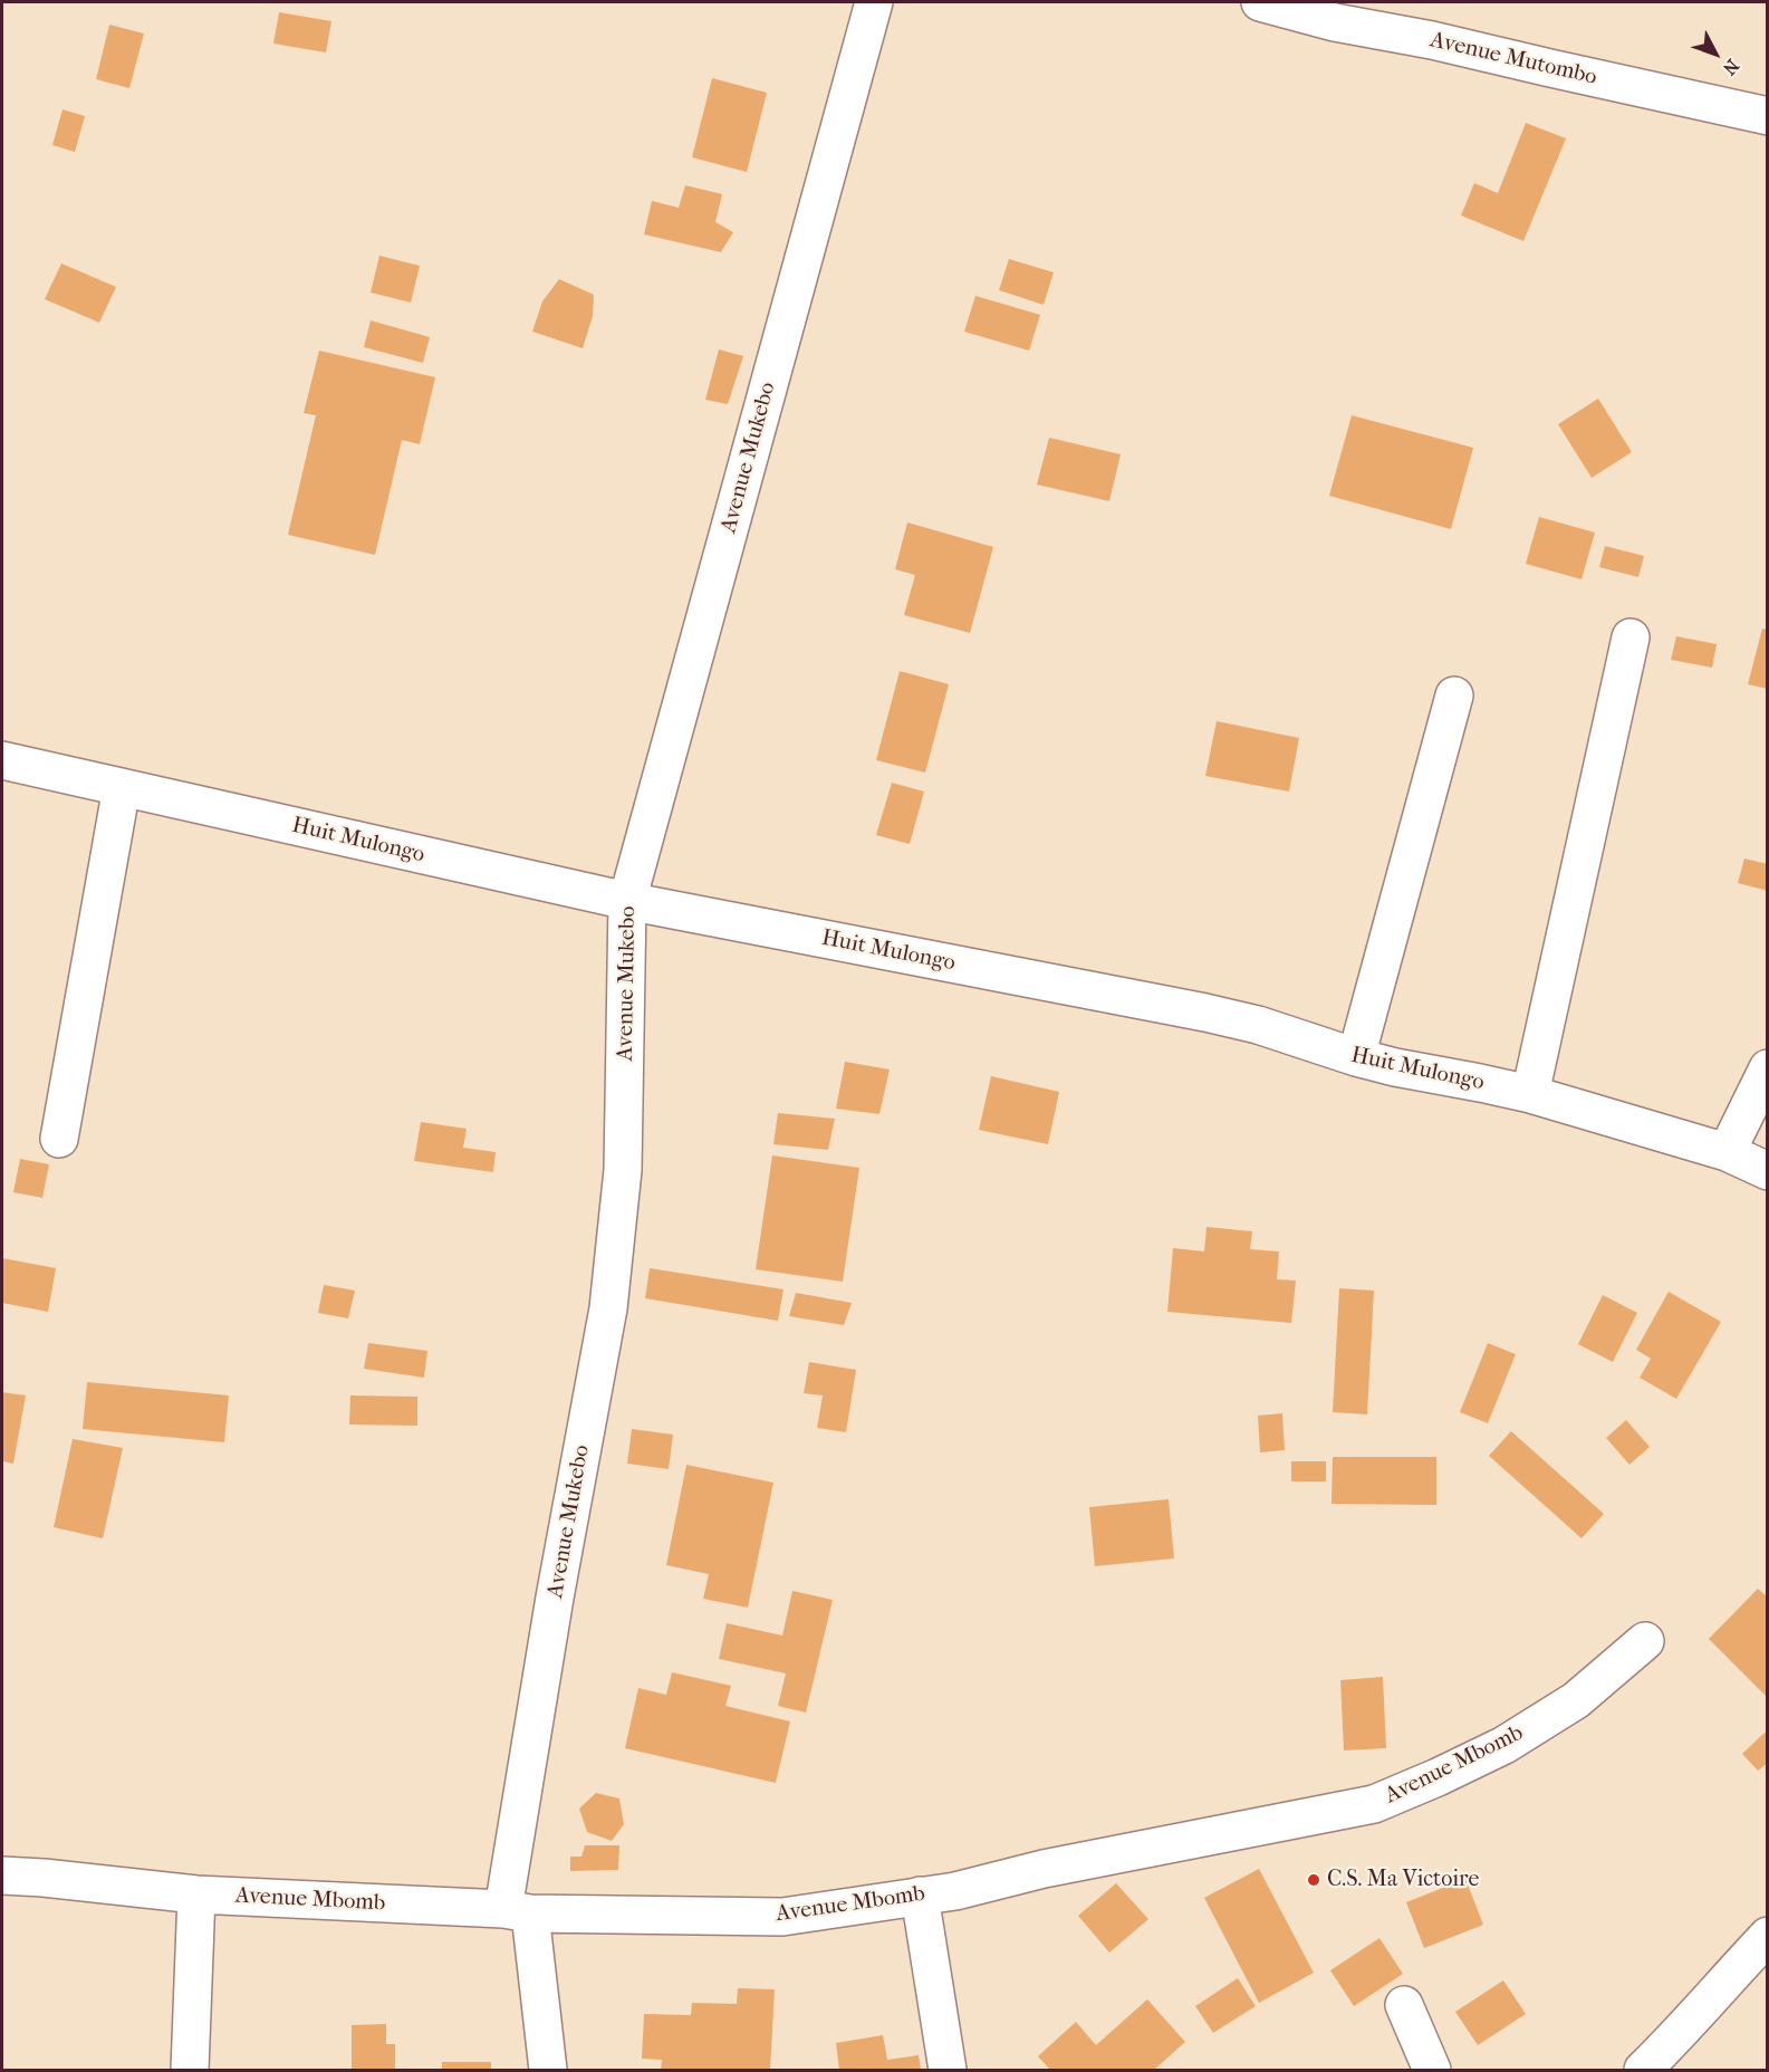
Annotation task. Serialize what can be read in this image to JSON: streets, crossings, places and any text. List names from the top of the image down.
{
  "streets": {
    "street": [
      "Avenue Mutombo",
      "Avenue Mukebo",
      "Huit Mulongo",
      "Avenue Mbomb"
    ]
  },
  "crossings": [
    ["Avenue Mukebo", "Huit Mulongo"],
    ["Avenue Mukebo", "Avenue Mbomb"]
  ],
  "places": ["C.S. Ma Victoire"],
  "north": "bottom right"
}
